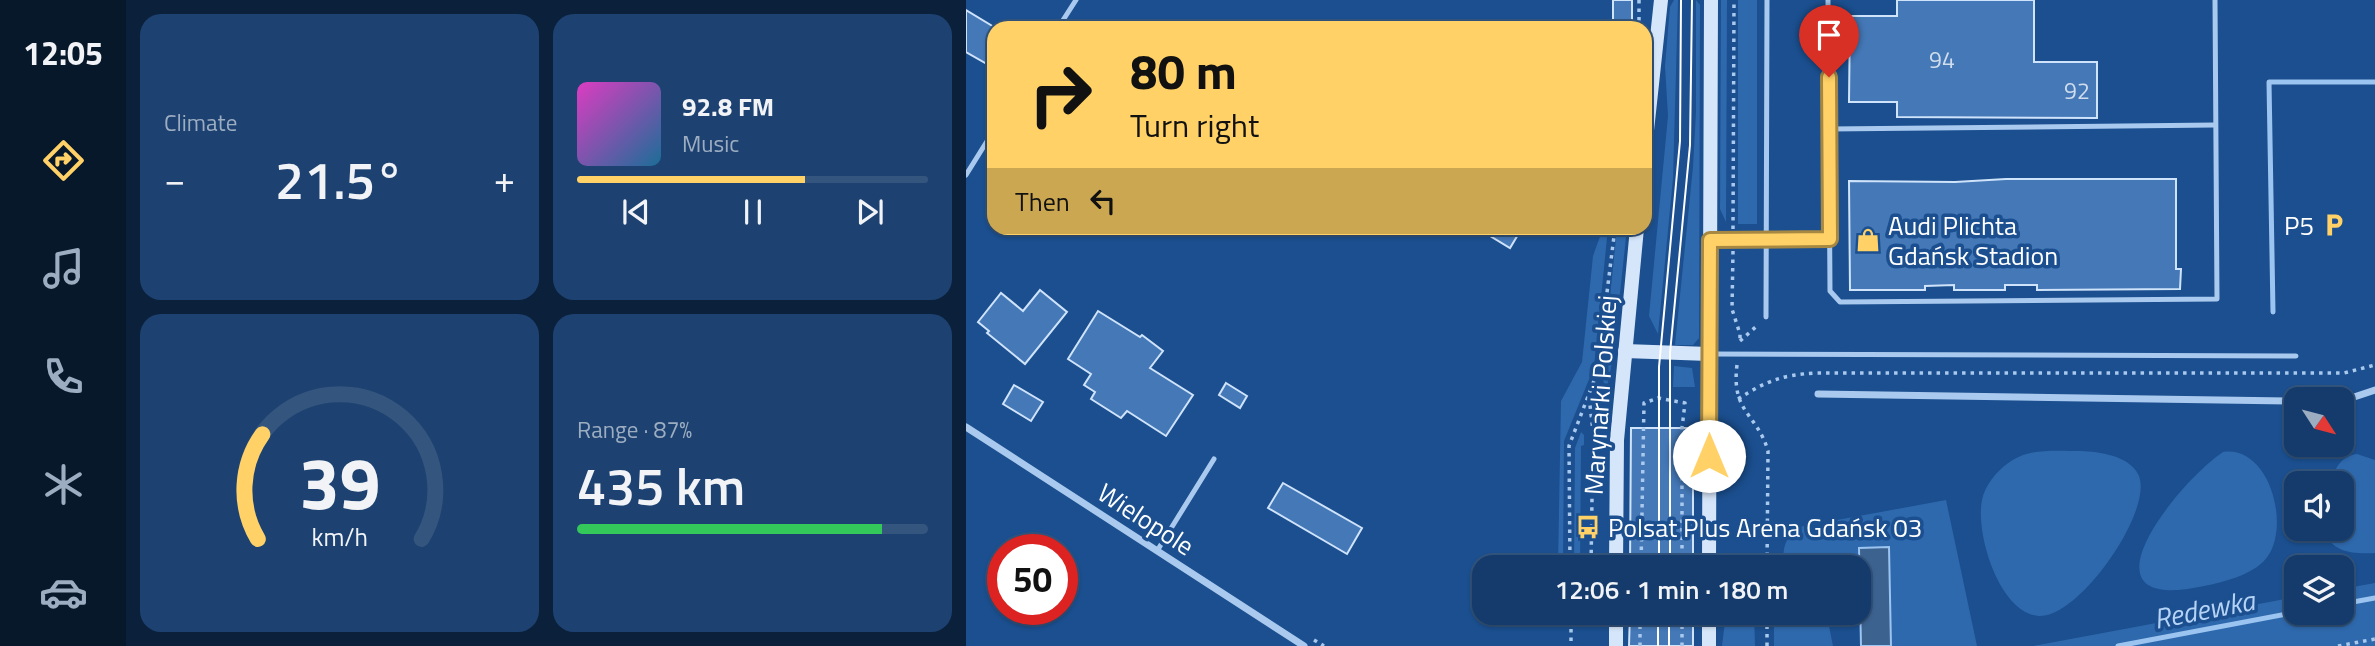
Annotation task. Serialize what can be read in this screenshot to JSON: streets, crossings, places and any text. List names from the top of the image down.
{
  "streets": {
    "main road": ["Marynarki Polskiej"],
    "street": ["Wielopole"]
  },
  "water": ["Redewka"],
  "places": {
    "parking": ["P5"],
    "shop": ["Audi Plichta Gdańsk Stadion"],
    "bus stop": ["Polsat Plus Arena Gdańsk 03"]
  },
  "house_numbers": ["94", "92"],
  "north": "bottom right",
  "page": {
    "tabs": "12:05",
    "tile": [
      "Climate",
      ["Range · 87%", "435 km"]
    ],
    "turn": ["80 m", "Turn right"],
    "song": ["92.8 FM", "Music"],
    "heat": ["−", "21.5°", "+"],
    "then": "Then",
    "limit": "50",
    "trip": "12:06 · 1 min · 180 m",
    "gauge": ["39", "km/h"]
  }
}
